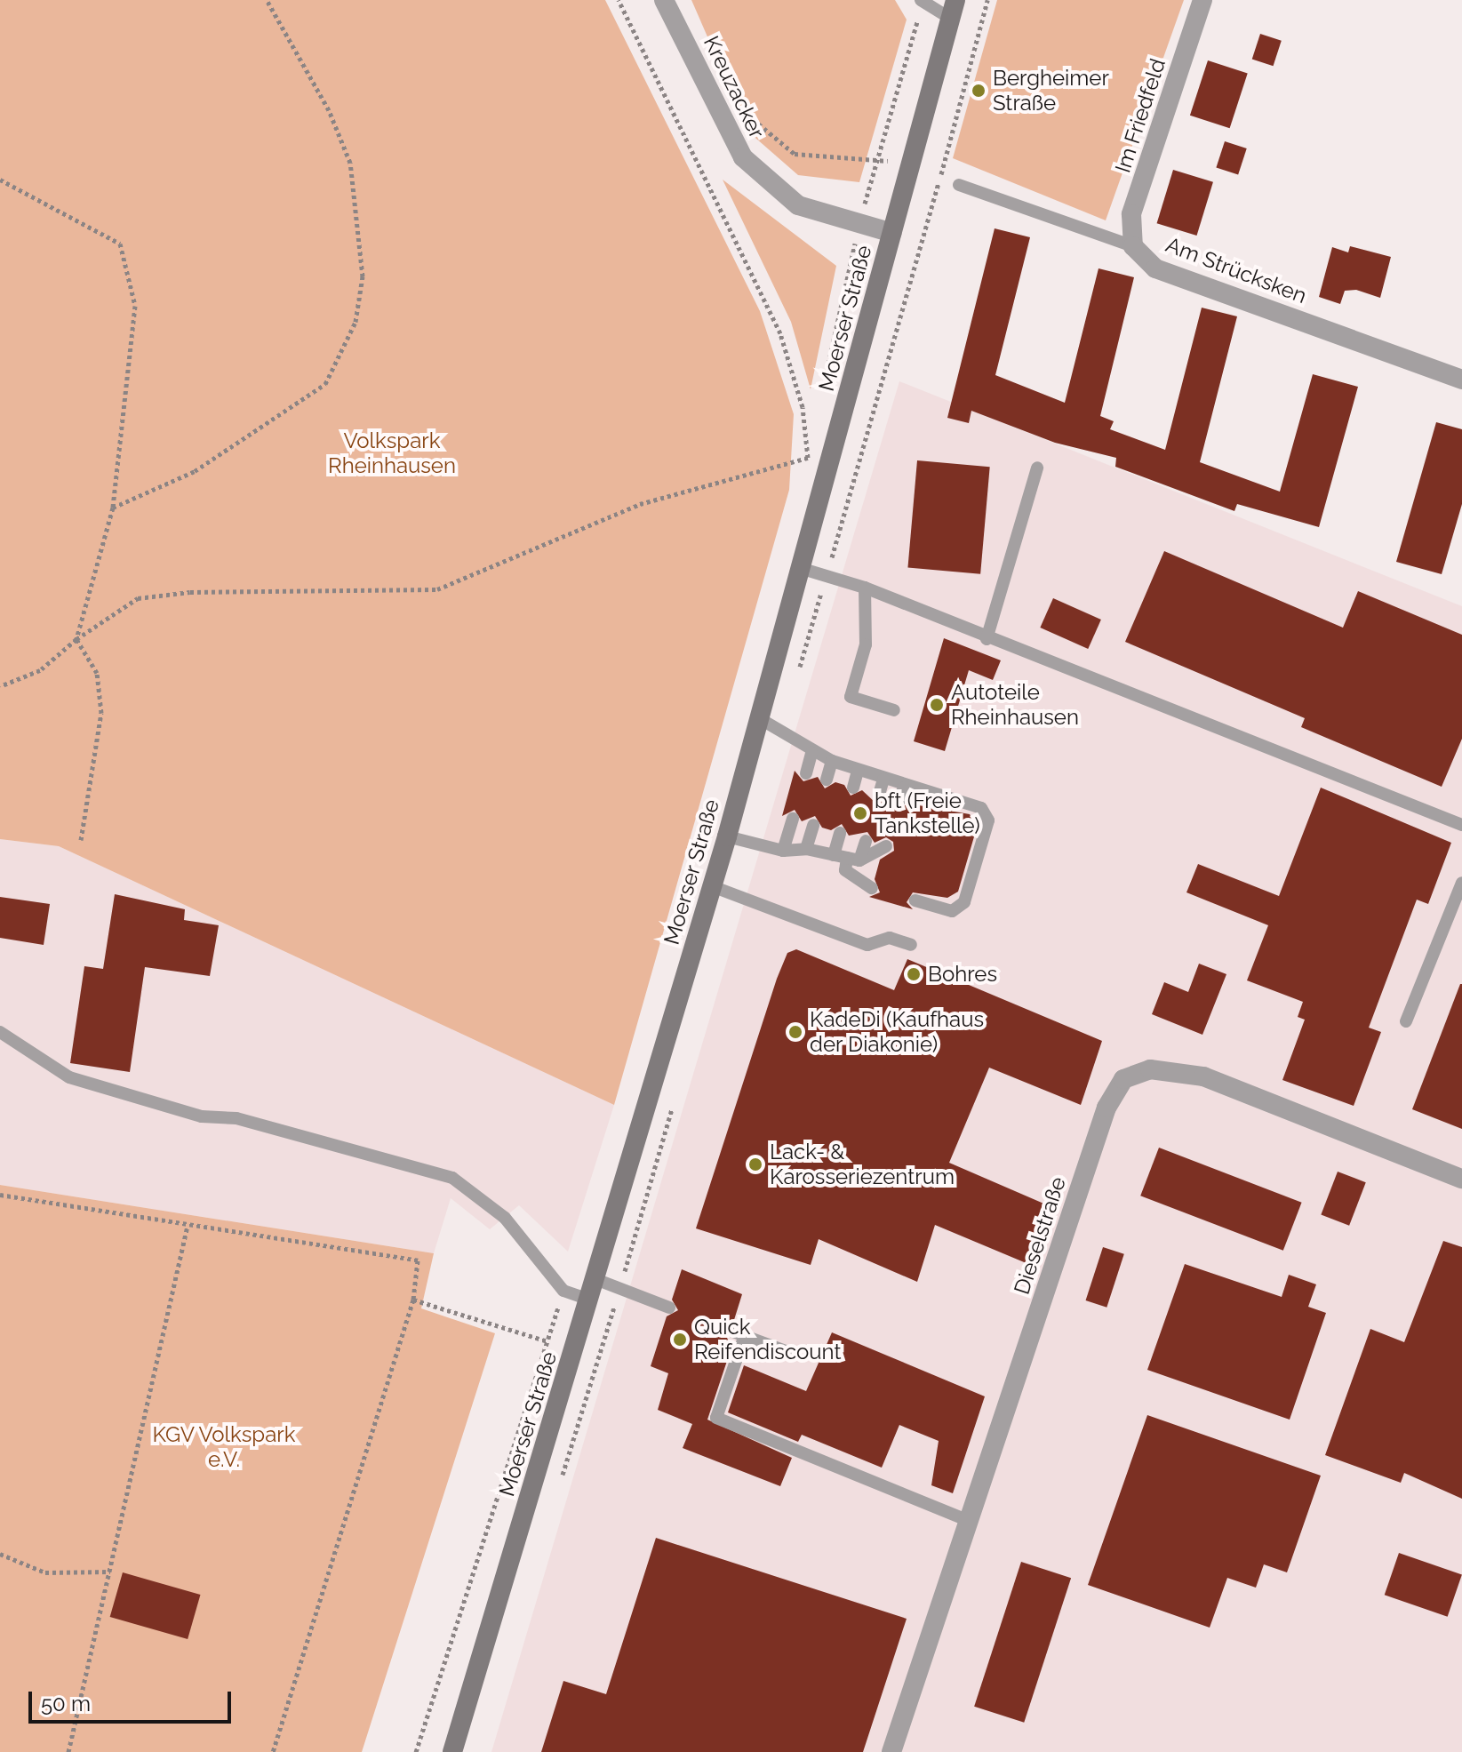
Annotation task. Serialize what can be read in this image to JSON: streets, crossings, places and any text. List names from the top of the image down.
{
  "streets": {
    "main road": ["Moerser Straße"],
    "street": [
      "Kreuzacker",
      "Im Friedfeld",
      "Am Strücksken",
      "Dieselstraße"
    ]
  },
  "crossings": [
    ["Kreuzacker", "Moerser Straße"],
    ["Im Friedfeld", "Am Strücksken"]
  ],
  "parks": ["Volkspark Rheinhausen", "KGV Volkspark e.V."],
  "places": [
    "Bergheimer Straße",
    "Autoteile Rheinhausen",
    "bft (Freie Tankstelle)",
    "Bohres",
    "KadeDi (Kaufhaus der Diakonie)",
    "Lack- & Karosseriezentrum",
    "Quick Reifendiscount"
  ],
  "scale_bar": "50 m"
}
